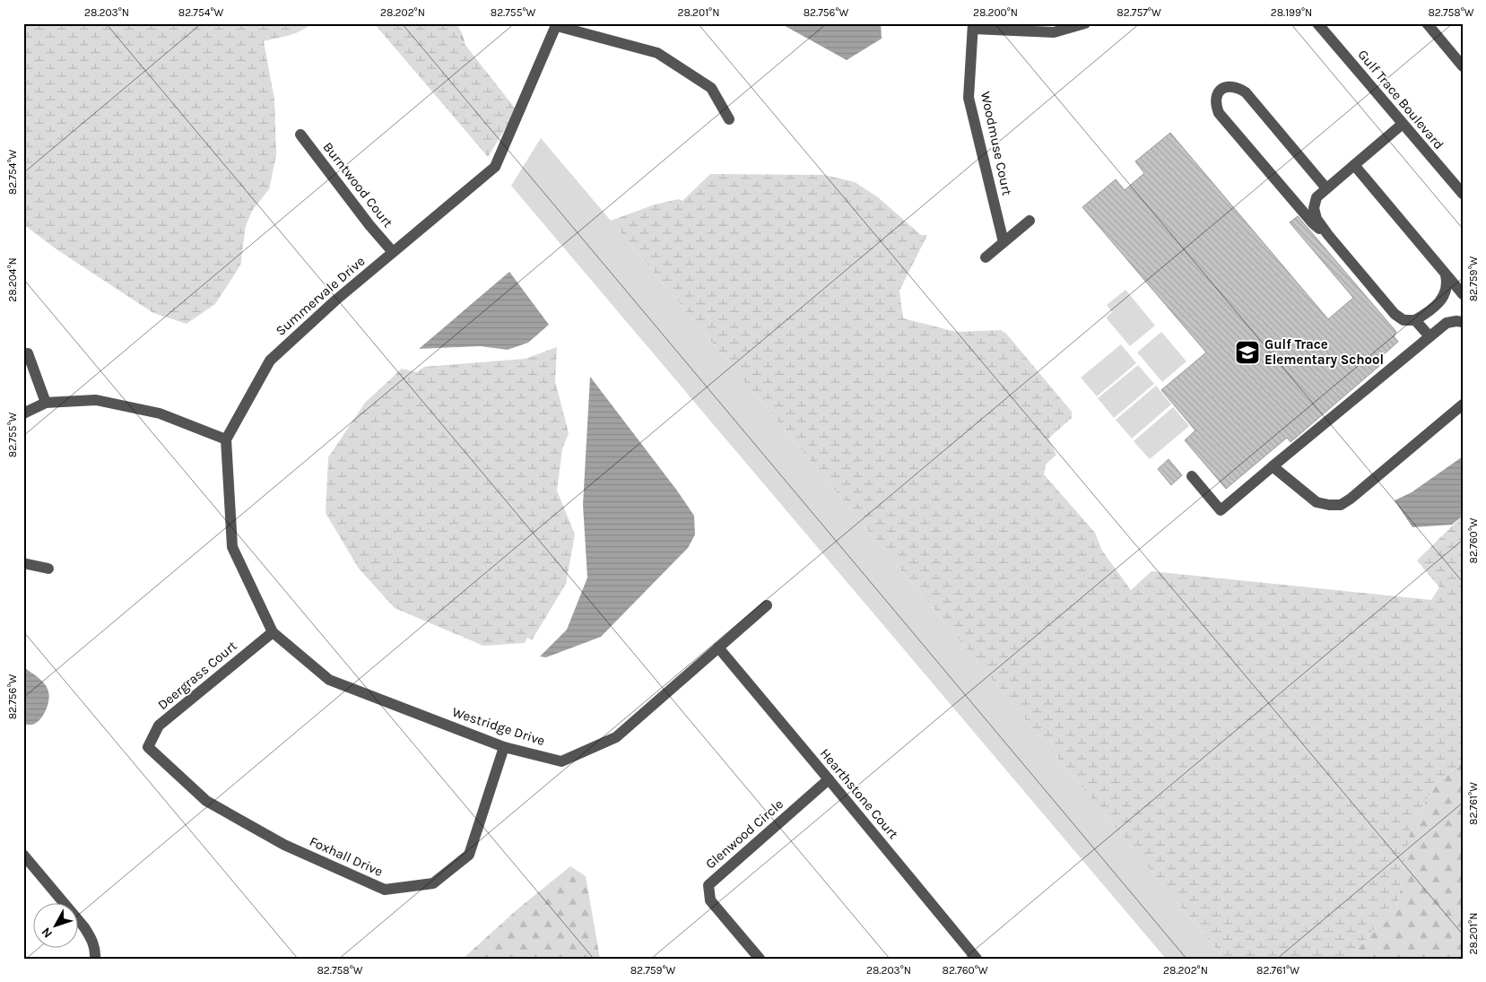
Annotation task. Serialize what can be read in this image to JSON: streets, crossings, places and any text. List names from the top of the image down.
{
  "streets": {
    "street": [
      "Gulf Trace Boulevard",
      "Woodmuse Court",
      "Burntwood Court",
      "Summervale Drive",
      "Deergrass Court",
      "Westridge Drive",
      "Hearthstone Court",
      "Glenwood Circle",
      "Foxhall Drive"
    ]
  },
  "crossings": [
    ["Burntwood Court", "Summervale Drive"],
    ["Deergrass Court", "Westridge Drive"],
    ["Deergrass Court", "Foxhall Drive"],
    ["Westridge Drive", "Hearthstone Court"],
    ["Westridge Drive", "Foxhall Drive"],
    ["Hearthstone Court", "Glenwood Circle"]
  ],
  "places": {
    "school or university": ["Gulf Trace Elementary School"]
  },
  "north": "bottom left",
  "coordinates": [
    "28.203°N",
    "82.754°W",
    "28.202°N",
    "82.755°W",
    "28.201°N",
    "82.756°W",
    "28.200°N",
    "82.757°W",
    "28.199°N",
    "82.758°W",
    "82.759°W",
    "28.204°N",
    "82.760°W",
    "82.761°W"
  ]
}
